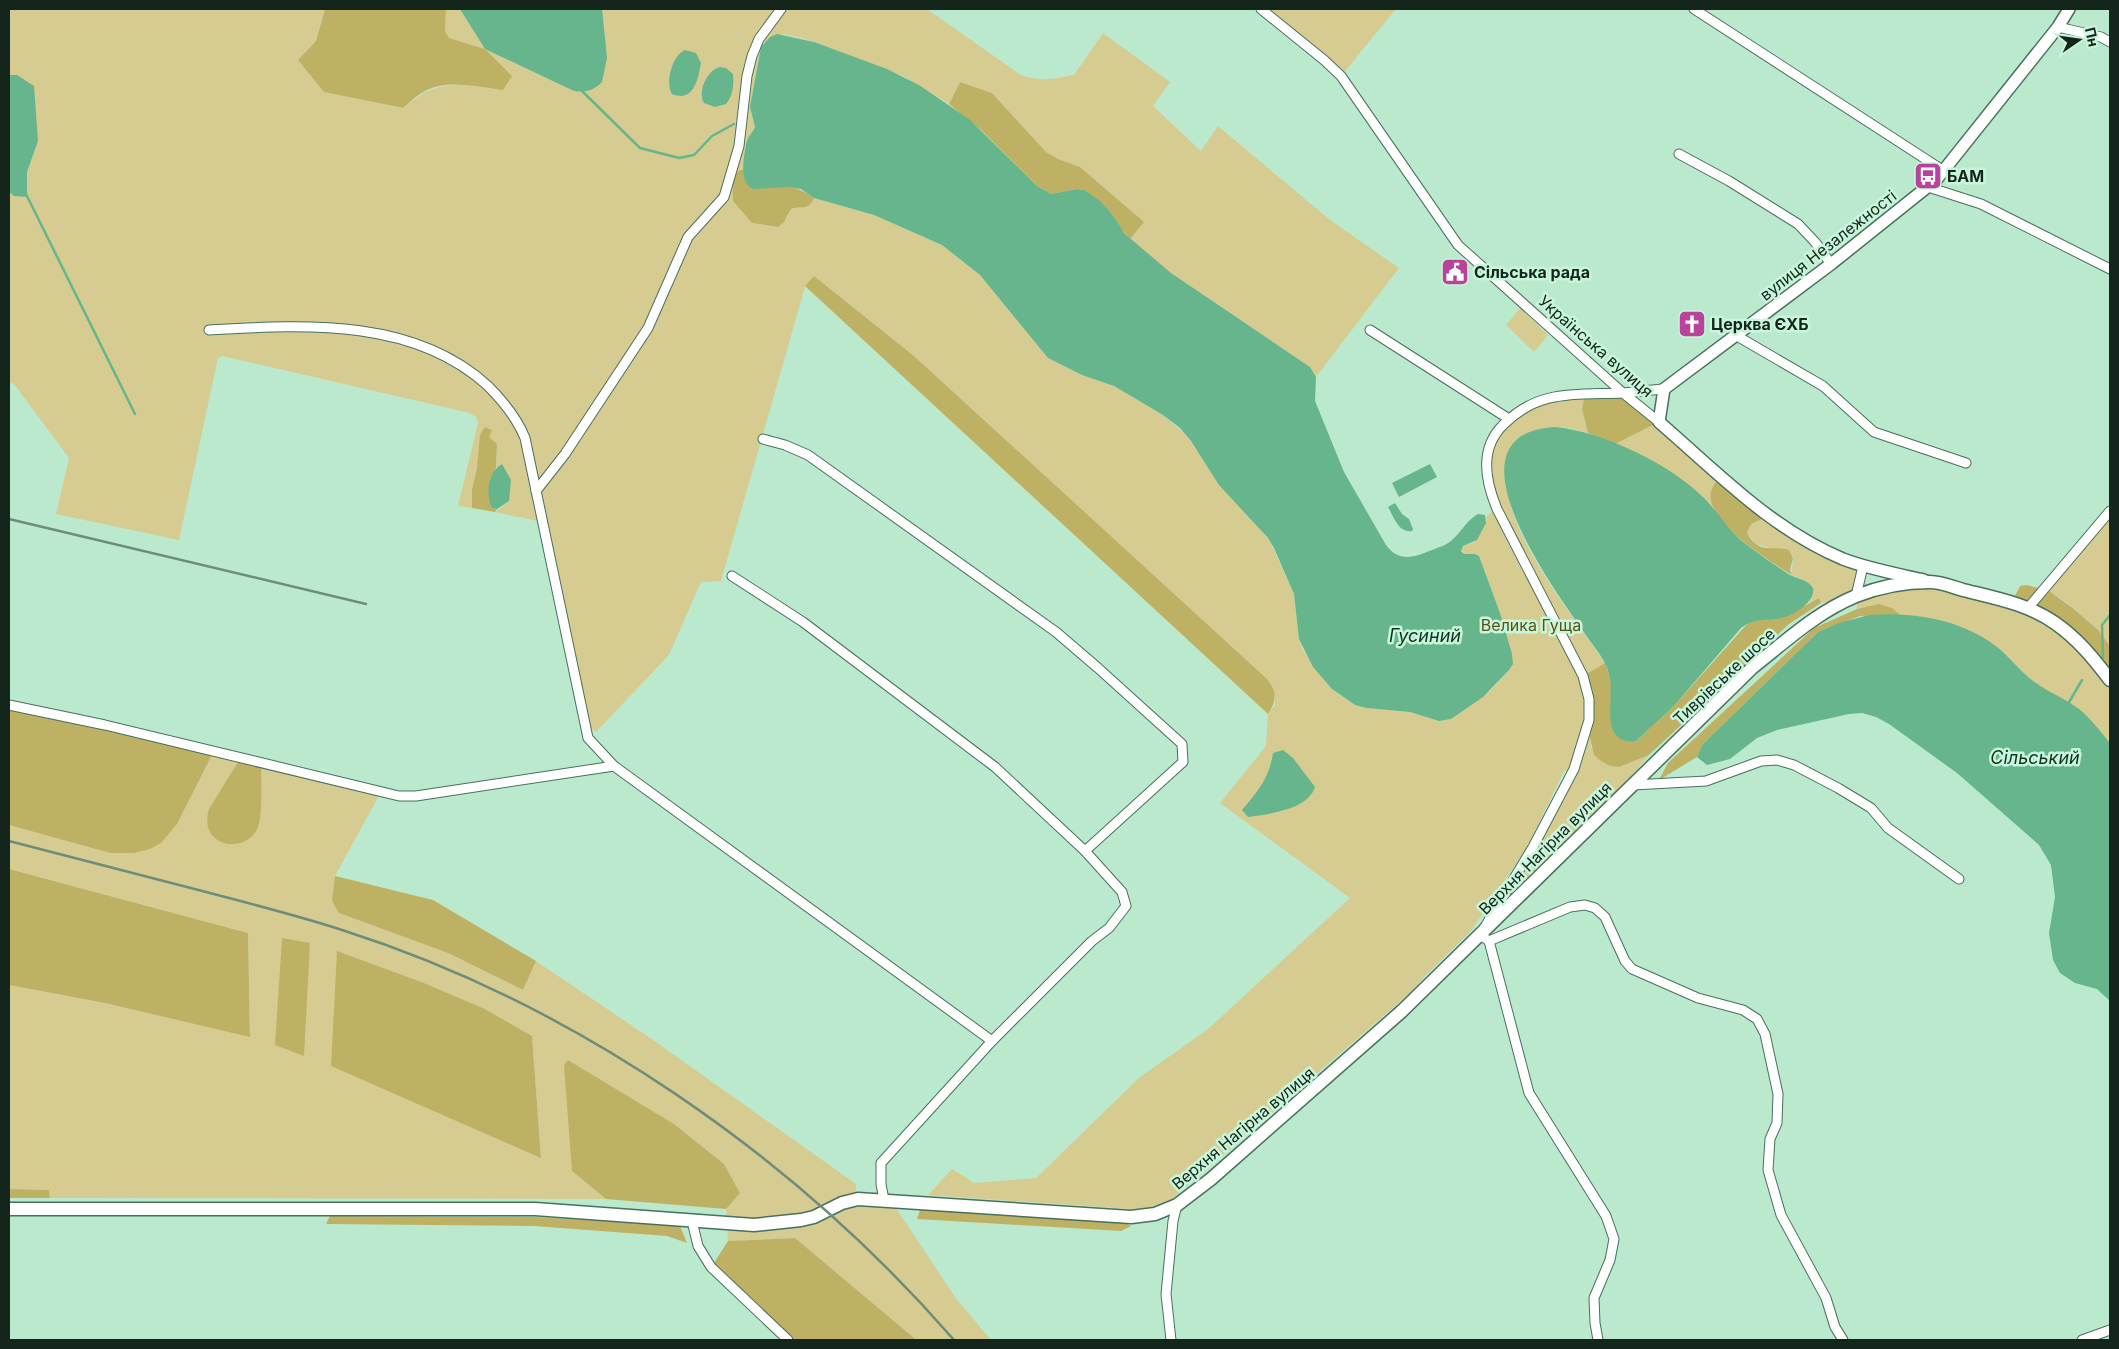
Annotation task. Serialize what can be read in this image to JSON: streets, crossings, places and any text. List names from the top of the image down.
{
  "streets": {
    "main road": ["Тиврівське шосе", "Верхня Нагірна вулиця"],
    "street": ["вулиця Незалежності", "Українська вулиця"]
  },
  "crossings": [
    ["Українська вулиця", "Тиврівське шосе"],
    ["Тиврівське шосе", "Верхня Нагірна вулиця"]
  ],
  "water": ["Гусиний", "Сільський"],
  "parks": ["Велика Гуща"],
  "places": {
    "bus stop": ["БАМ"],
    "public building": ["Сільська рада"],
    "church": ["Церква ЄХБ"]
  },
  "north": "right"
}
